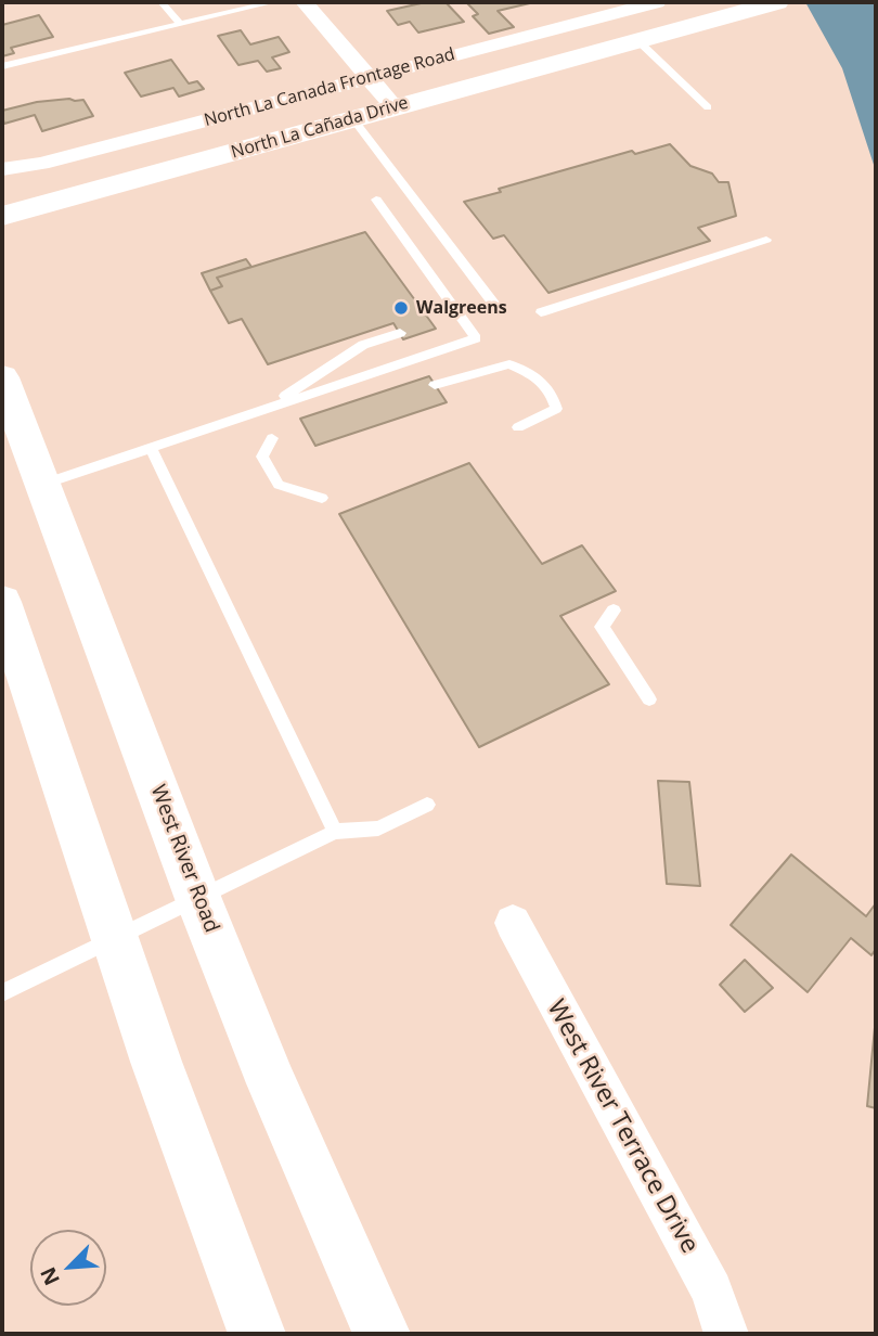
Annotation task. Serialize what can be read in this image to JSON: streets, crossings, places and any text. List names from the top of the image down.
{
  "streets": {
    "main road": ["North La Cañada Drive", "West River Road"],
    "street": ["North La Canada Frontage Road", "West River Terrace Drive"]
  },
  "places": ["Walgreens"],
  "north": "bottom left"
}
